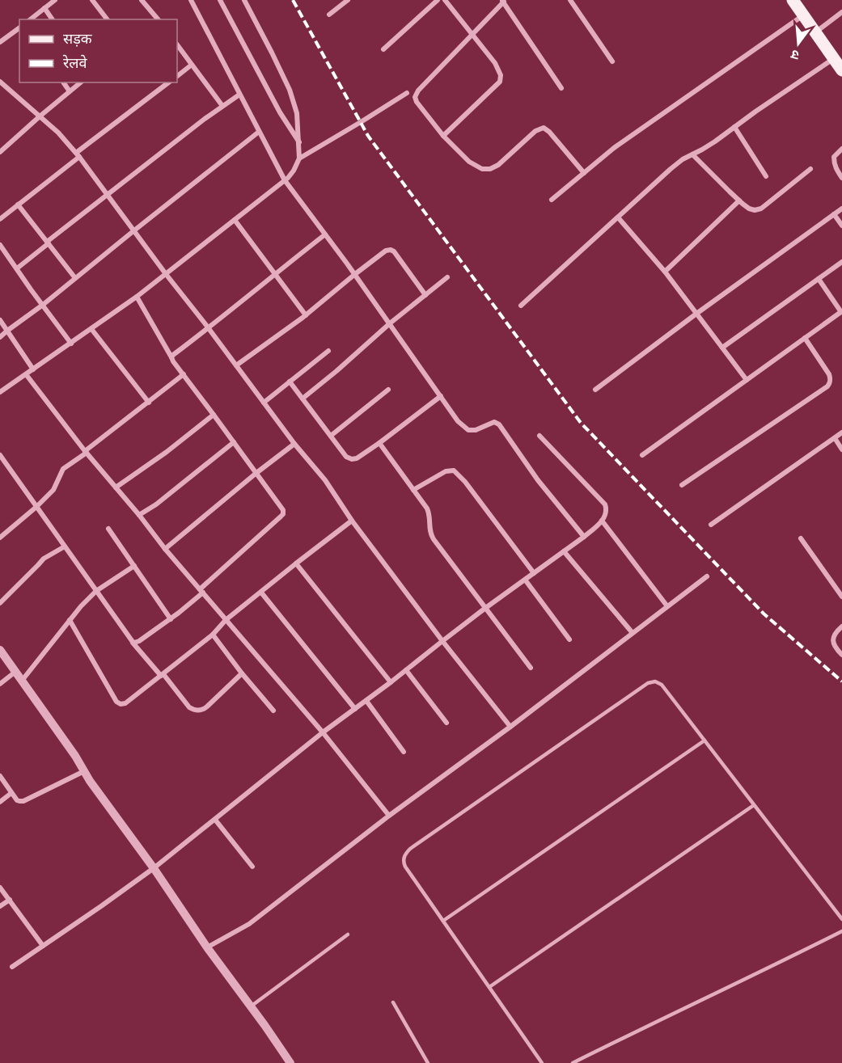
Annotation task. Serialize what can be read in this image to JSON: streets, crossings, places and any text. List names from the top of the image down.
{
  "legend": ["सड़क", "रेलवे"],
  "north": "bottom"
}
